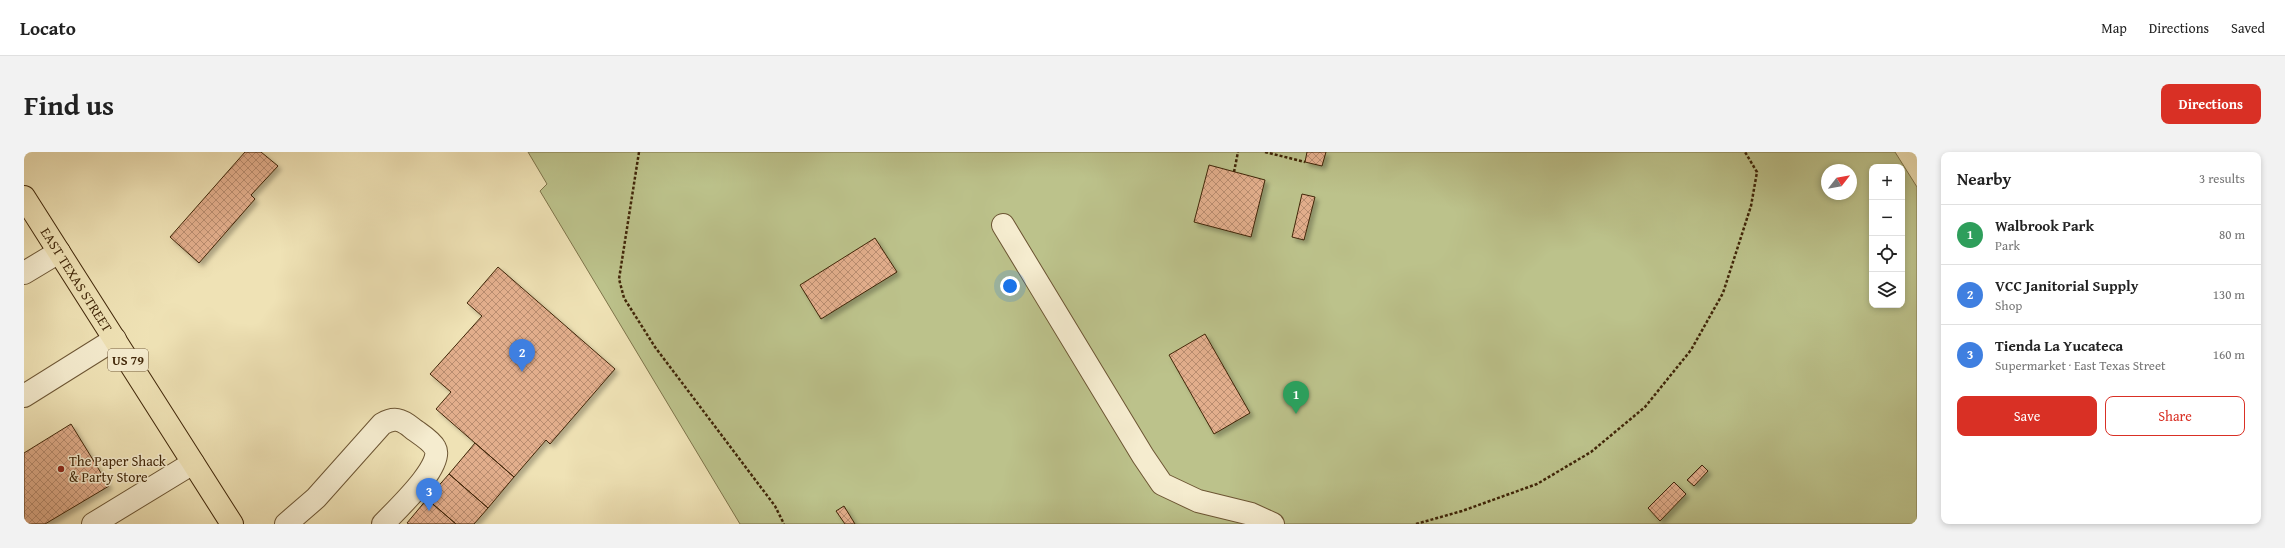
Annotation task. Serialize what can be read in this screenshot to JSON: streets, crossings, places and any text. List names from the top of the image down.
{
  "streets": {
    "main road": ["EAST TEXAS STREET", "US 79"]
  },
  "places": ["The Paper Shack & Party Store"],
  "north": "top right",
  "page": {
    "header": "Locato",
    "nav": ["Map", "Directions", "Saved"],
    "title": "Find us",
    "buttons": [
      "Directions",
      ["Save", "Share"]
    ],
    "heading": ["Nearby", "3 results"],
    "map_buttons": ["+", "−"],
    "list": [
      {
        "mark": "1",
        "name": "Walbrook Park",
        "note": "Park",
        "value": "80 m"
      },
      {
        "mark": "2",
        "name": "VCC Janitorial Supply",
        "note": "Shop",
        "value": "130 m"
      },
      {
        "mark": "3",
        "name": "Tienda La Yucateca",
        "note": "Supermarket · East Texas Street",
        "value": "160 m"
      }
    ],
    "pins": ["2", "1", "3"]
  }
}
